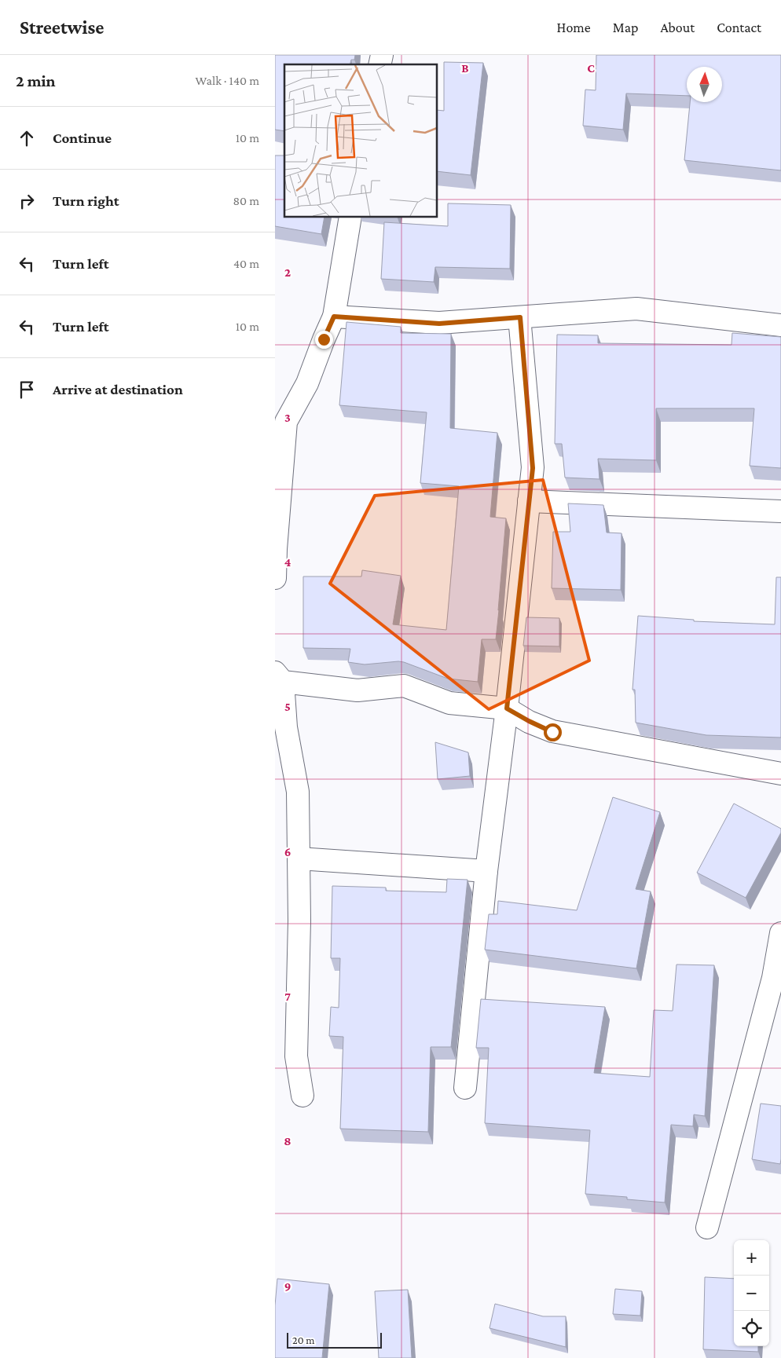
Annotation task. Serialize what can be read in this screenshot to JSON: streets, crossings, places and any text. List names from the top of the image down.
{
  "scale_bar": "20 m",
  "north": "top",
  "page": {
    "header": "Streetwise",
    "nav": [
      "Home",
      "Map",
      "About",
      "Contact"
    ],
    "heading": ["2 min", "Walk · 140 m"],
    "list": [
      ["Continue", "10 m"],
      ["Turn right", "80 m"],
      ["Turn left", "40 m"],
      ["Turn left", "10 m"],
      "Arrive at destination"
    ],
    "map_buttons": ["+", "−"],
    "scale": "20 m"
  },
  "grid": {
    "columns": ["B", "C"],
    "rows": [
      "2",
      "3",
      "4",
      "5",
      "6",
      "7",
      "8",
      "9"
    ]
  }
}
